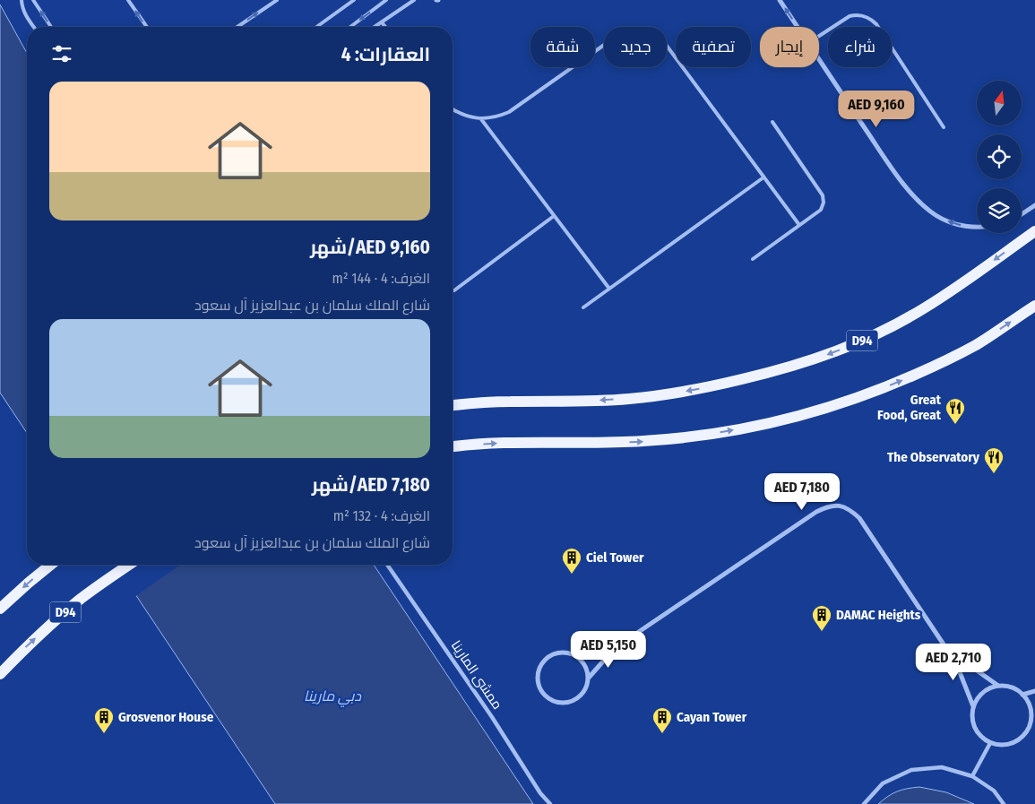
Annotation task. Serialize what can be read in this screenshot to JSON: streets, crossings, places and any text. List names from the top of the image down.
{
  "streets": {
    "main road": ["D94"],
    "street": ["ممشى المارينا"]
  },
  "water": ["دبي مارينا"],
  "places": {
    "restaurant": ["Great Food, Great", "The Observatory"],
    "building": [
      "Ciel Tower",
      "DAMAC Heights",
      "Grosvenor House",
      "Cayan Tower"
    ]
  },
  "north": "top",
  "page": {
    "chip": [
      "شراء",
      "إيجار",
      "تصفية",
      "جديد",
      "شقة"
    ],
    "heading": "العقارات: 4",
    "list": [
      {
        "name": "AED 9,160/شهر",
        "note": "الغرف: 4 · 144 m² · شارع الملك سلمان بن عبدالعزيز آل سعود"
      },
      {
        "name": "AED 7,180/شهر",
        "note": "الغرف: 4 · 132 m² · شارع الملك سلمان بن عبدالعزيز آل سعود"
      }
    ],
    "price": [
      "AED 9,160",
      "AED 7,180",
      "AED 5,150",
      "AED 2,710"
    ]
  }
}
